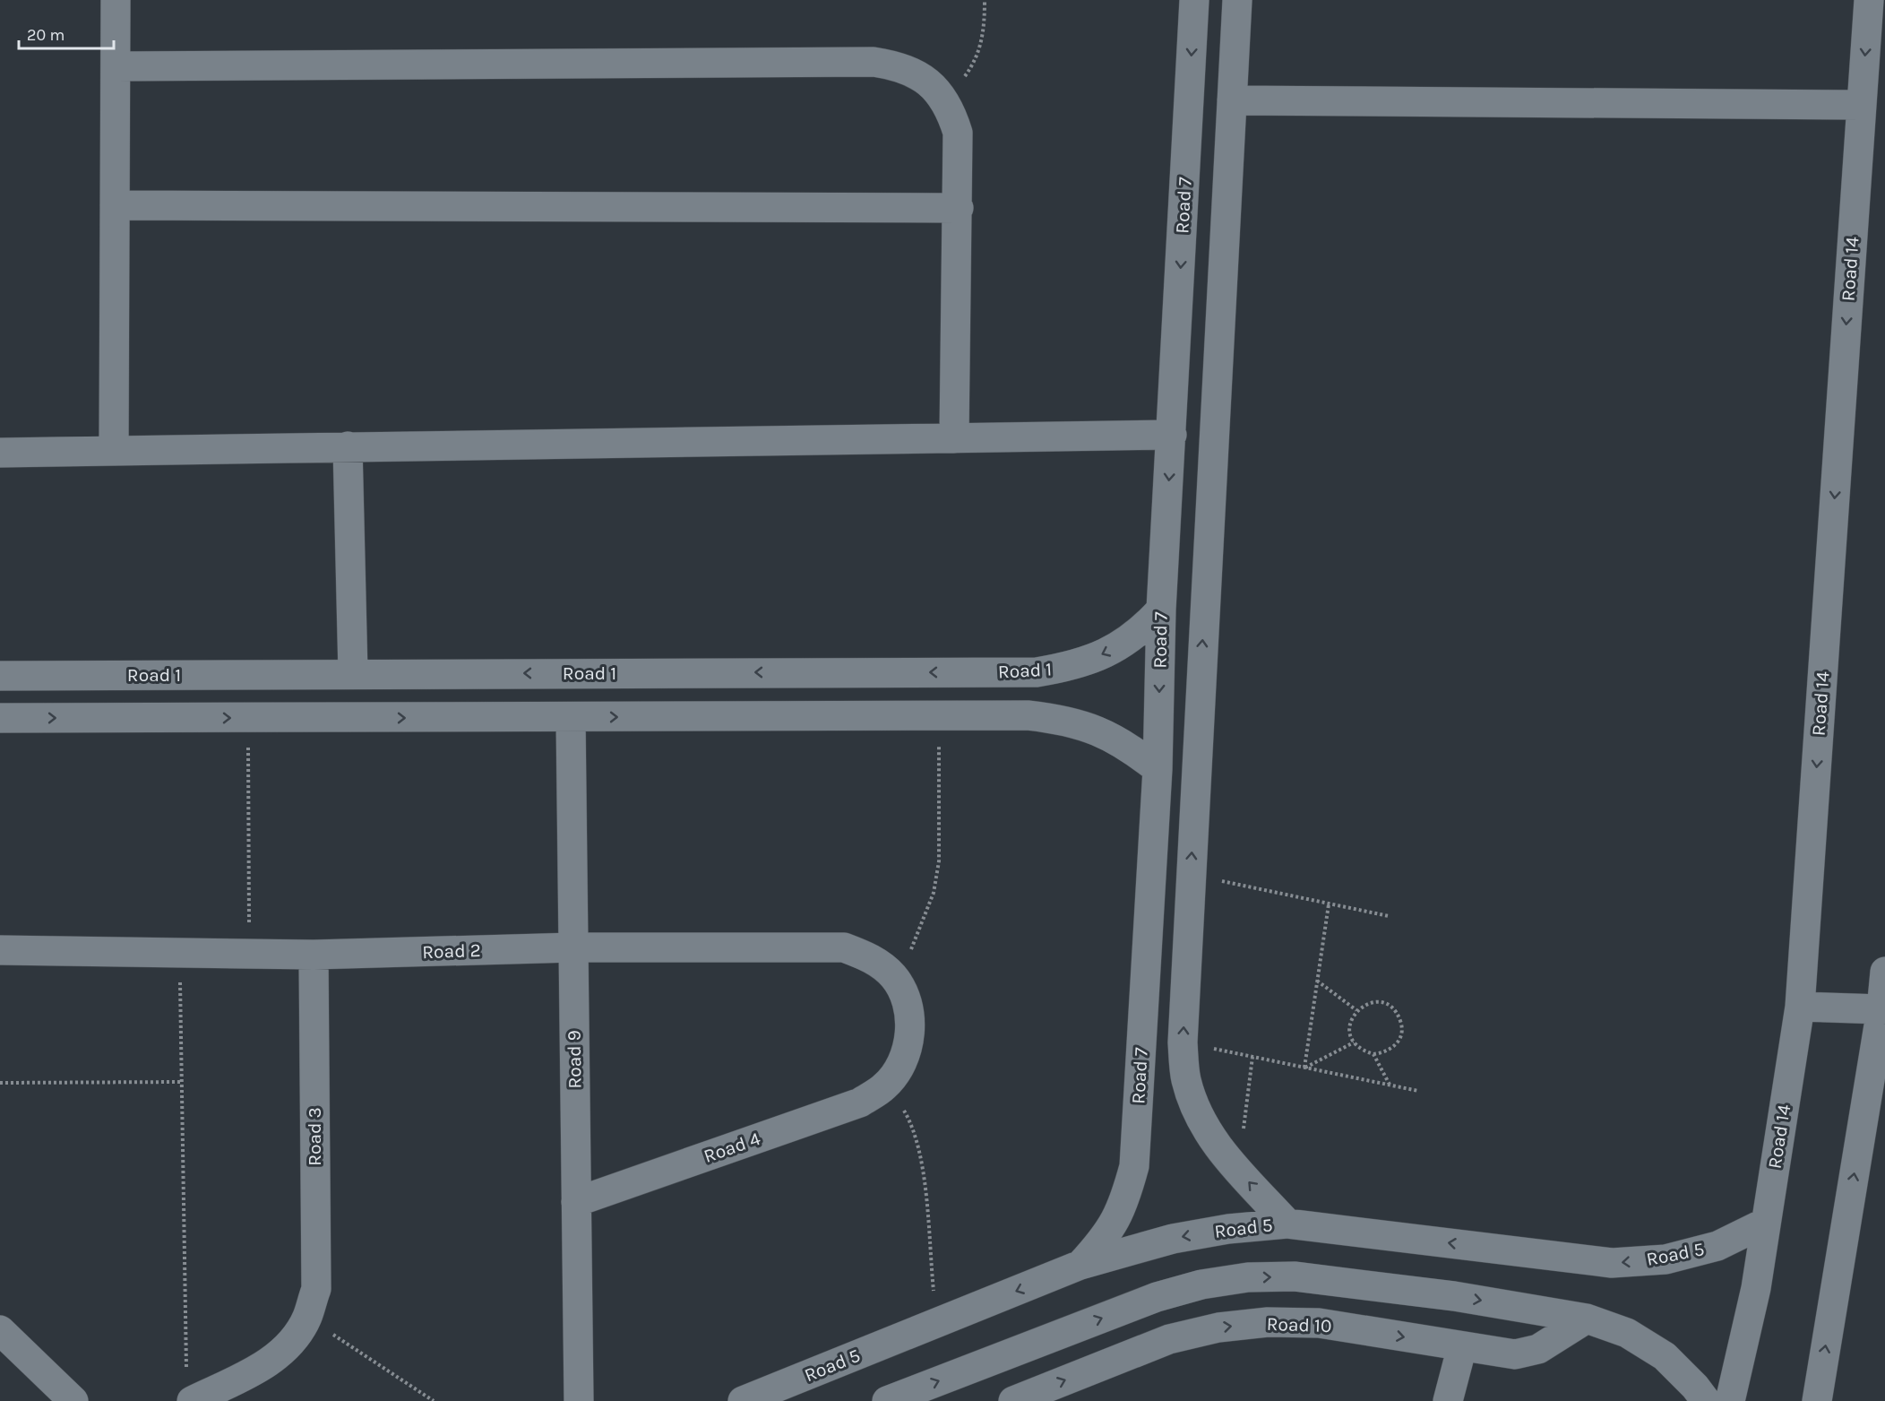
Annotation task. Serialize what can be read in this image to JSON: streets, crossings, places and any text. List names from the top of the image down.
{
  "streets": {
    "street": [
      "Road 7",
      "Road 14",
      "Road 1",
      "Road 2",
      "Road 9",
      "Road 3",
      "Road 4",
      "Road 5",
      "Road 10"
    ]
  },
  "crossings": [
    ["Road 7", "Road 1"],
    ["Road 7", "Road 5"],
    ["Road 14", "Road 5"],
    ["Road 2", "Road 9"],
    ["Road 2", "Road 3"],
    ["Road 9", "Road 4"]
  ],
  "one_way": ["Road 14"],
  "scale_bar": "20 m"
}
